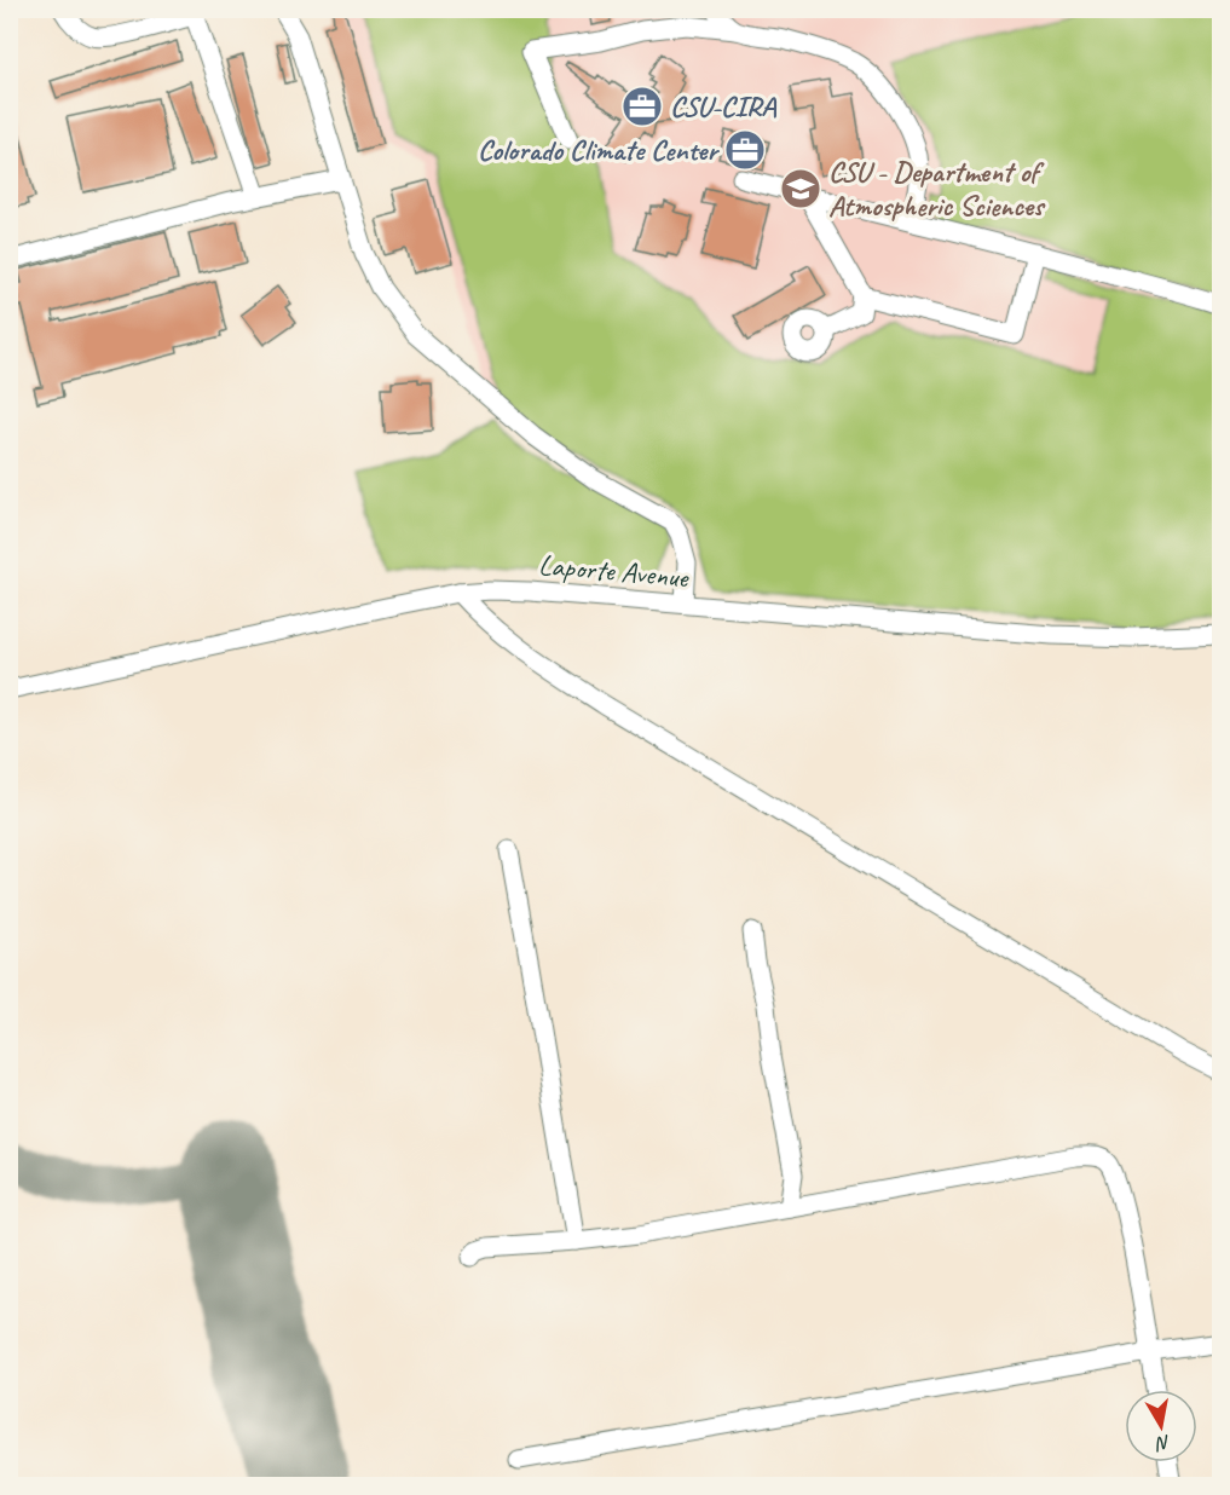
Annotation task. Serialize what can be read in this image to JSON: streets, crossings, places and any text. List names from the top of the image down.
{
  "streets": {
    "street": ["Laporte Avenue"]
  },
  "places": {
    "office": ["CSU-CIRA", "Colorado Climate Center"],
    "school or university": ["CSU - Department of Atmospheric Sciences"]
  },
  "north": "bottom"
}
